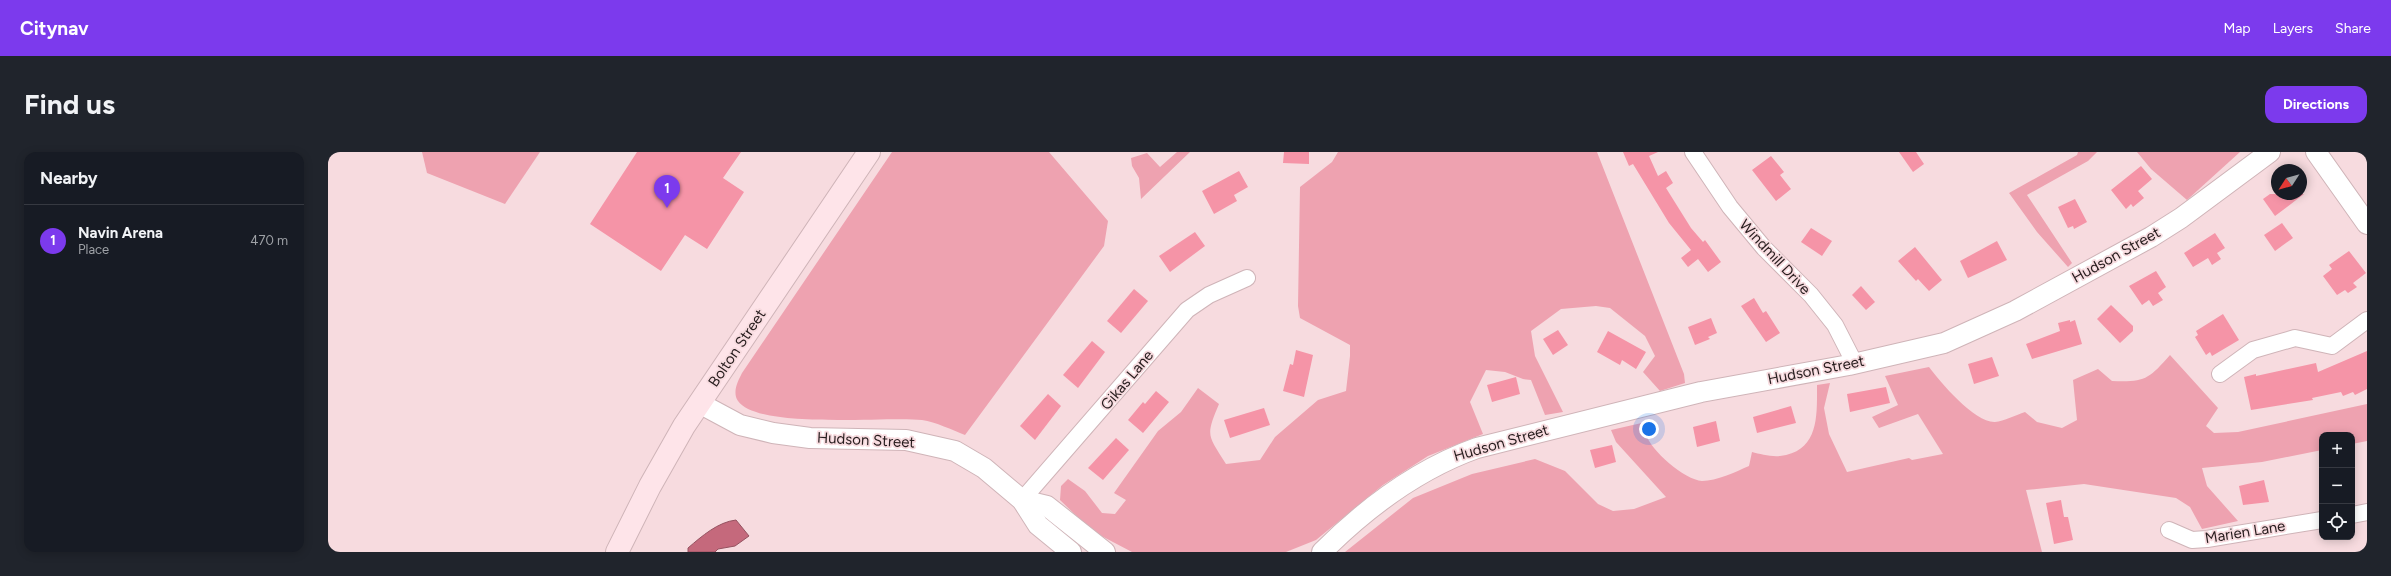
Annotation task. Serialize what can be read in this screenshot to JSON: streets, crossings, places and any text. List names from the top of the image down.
{
  "streets": {
    "main road": ["Bolton Street"],
    "street": [
      "Hudson Street",
      "Windmill Drive",
      "Gikas Lane",
      "Marien Lane"
    ]
  },
  "crossings": [
    ["Hudson Street", "Windmill Drive"],
    ["Hudson Street", "Bolton Street"],
    ["Hudson Street", "Gikas Lane"]
  ],
  "north": "bottom left",
  "page": {
    "header": "Citynav",
    "nav": ["Map", "Layers", "Share"],
    "buttons": "Directions",
    "title": "Find us",
    "heading": "Nearby",
    "pins": "1",
    "list": [
      {
        "mark": "1",
        "name": "Navin Arena",
        "note": "Place",
        "value": "470 m"
      }
    ],
    "map_buttons": ["+", "−"]
  }
}
